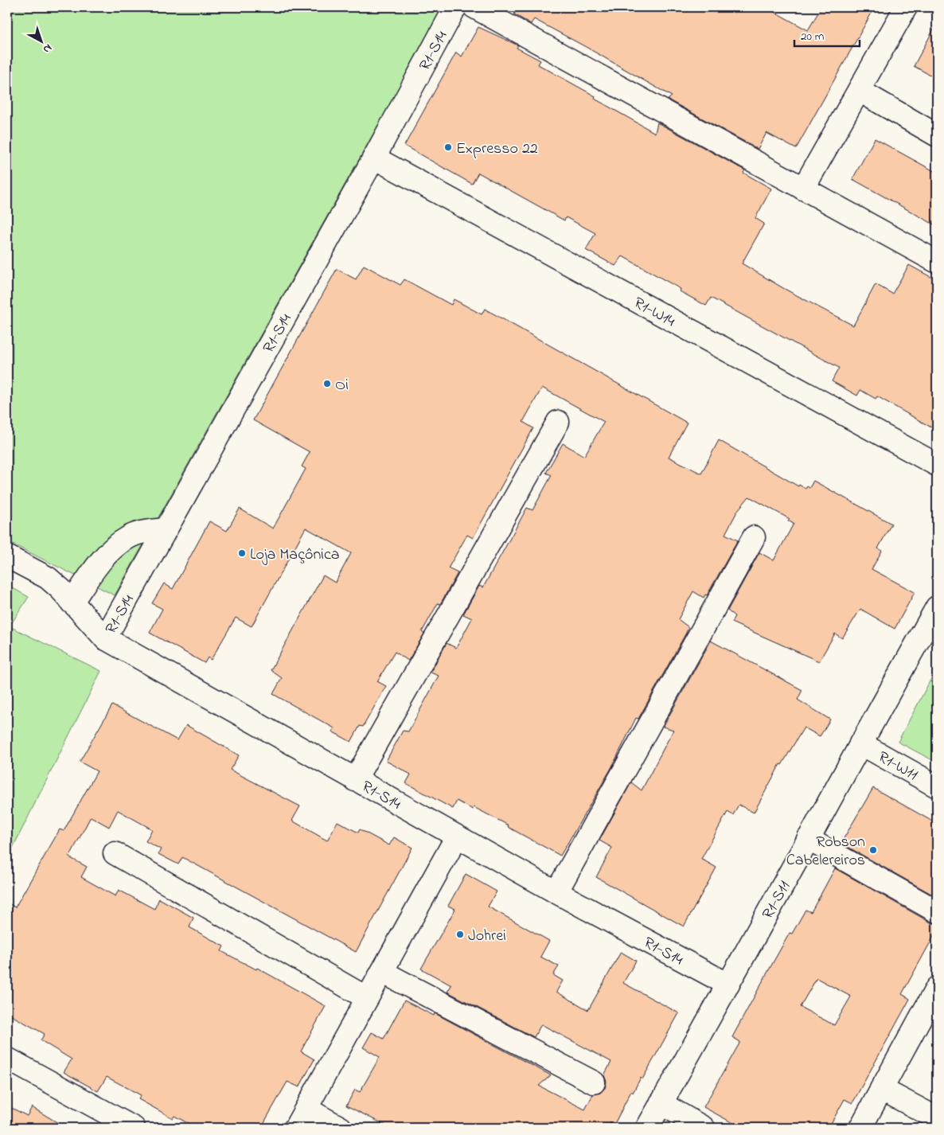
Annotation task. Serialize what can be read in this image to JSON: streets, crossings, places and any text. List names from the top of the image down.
{
  "streets": {
    "street": [
      "R1-S14",
      "R1-W14",
      "R1-W11",
      "R1-S11"
    ]
  },
  "crossings": [
    ["R1-S14", "R1-W14"],
    ["R1-S14", "R1-S11"],
    ["R1-W11", "R1-S11"]
  ],
  "places": [
    "Expresso 22",
    "Oi",
    "Loja Maçônica",
    "Robson Cabelereiros",
    "Johrei"
  ],
  "scale_bar": "20 m",
  "north": "bottom right"
}
